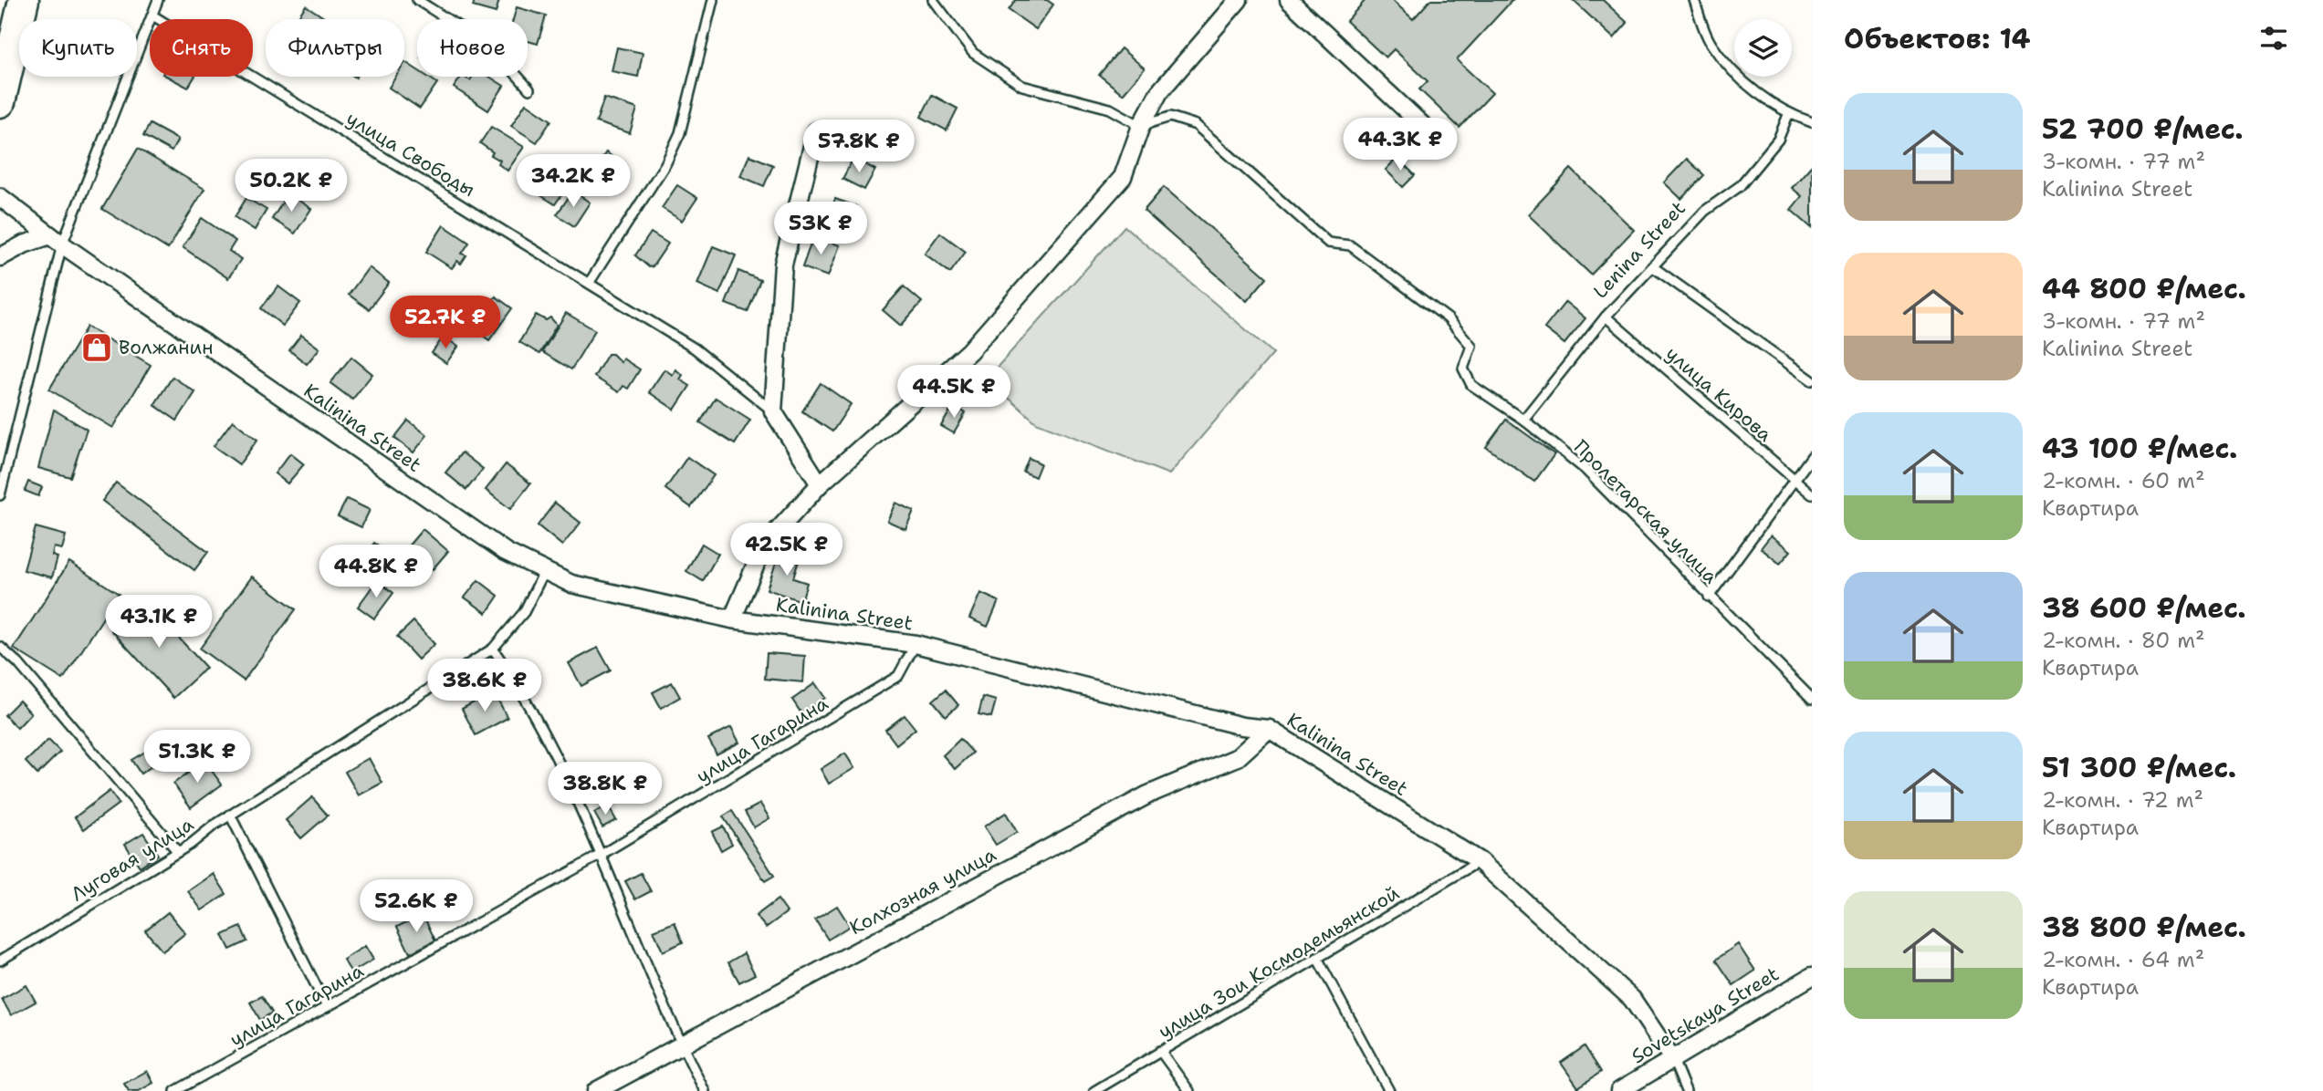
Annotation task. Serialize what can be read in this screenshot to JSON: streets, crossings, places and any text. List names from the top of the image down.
{
  "streets": {
    "street": ["Kalinina Street", "Колхозная улица", "Sovetskaya Street"],
    "lane": [
      "улица Свободы",
      "Lenina Street",
      "улица Кирова",
      "Пролетарская улица",
      "улица Гагарина",
      "Луговая улица",
      "улица Зои Космодемьянской"
    ]
  },
  "crossings": [
    ["Lenina Street", "улица Кирова"],
    ["Lenina Street", "Пролетарская улица"],
    ["Kalinina Street", "улица Гагарина"],
    ["Kalinina Street", "Луговая улица"],
    ["Kalinina Street", "Колхозная улица"],
    ["Kalinina Street", "улица Зои Космодемьянской"],
    ["Kalinina Street", "Sovetskaya Street"]
  ],
  "places": {
    "shop": ["Волжанин"]
  },
  "page": {
    "heading": "Объектов: 14",
    "chip": [
      "Купить",
      "Снять",
      "Фильтры",
      "Новое"
    ],
    "list": [
      {
        "name": "52 700 ₽/мес.",
        "note": "3-комн. · 77 m² · Kalinina Street"
      },
      {
        "name": "44 800 ₽/мес.",
        "note": "3-комн. · 77 m² · Kalinina Street"
      },
      {
        "name": "43 100 ₽/мес.",
        "note": "2-комн. · 60 m² · Квартира"
      },
      {
        "name": "38 600 ₽/мес.",
        "note": "2-комн. · 80 m² · Квартира"
      },
      {
        "name": "51 300 ₽/мес.",
        "note": "2-комн. · 72 m² · Квартира"
      },
      {
        "name": "38 800 ₽/мес.",
        "note": "2-комн. · 64 m² · Квартира"
      }
    ],
    "price": [
      "44.3K ₽",
      "57.8K ₽",
      "34.2K ₽",
      "50.2K ₽",
      "53K ₽",
      "52.7K ₽",
      "44.5K ₽",
      "42.5K ₽",
      "44.8K ₽",
      "43.1K ₽",
      "38.6K ₽",
      "51.3K ₽",
      "38.8K ₽",
      "52.6K ₽"
    ]
  }
}
